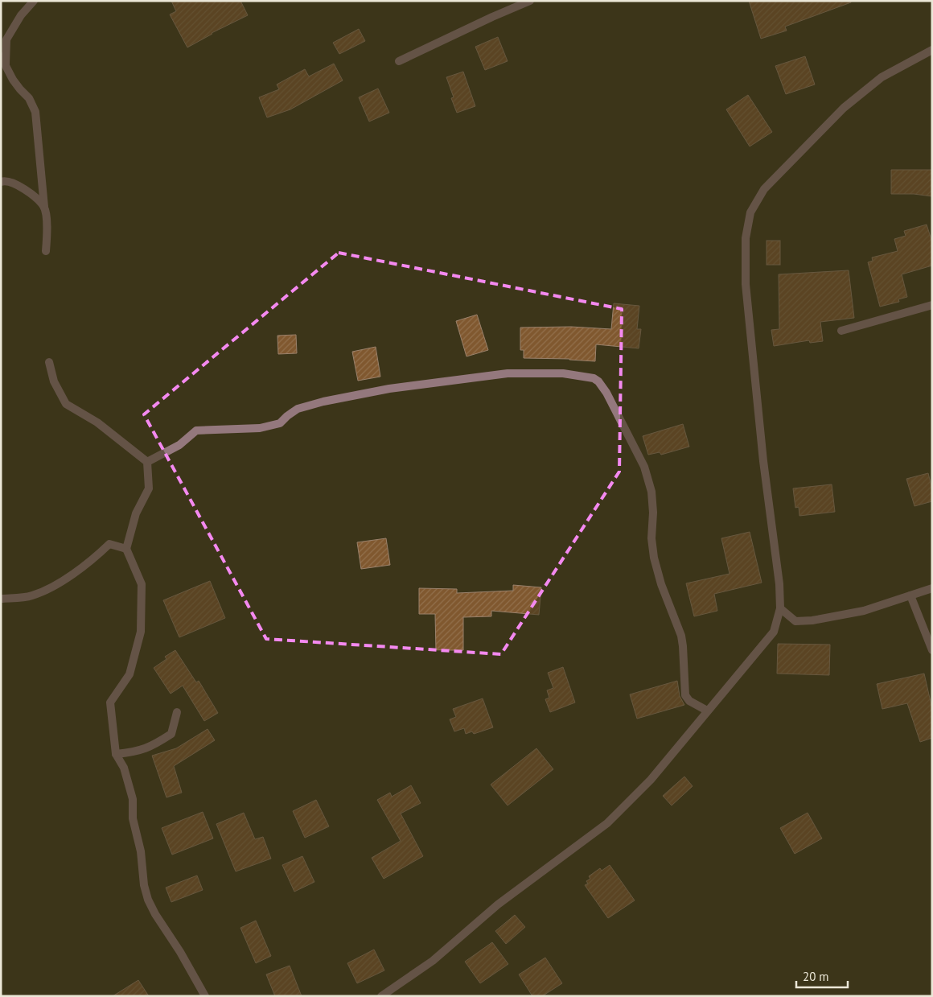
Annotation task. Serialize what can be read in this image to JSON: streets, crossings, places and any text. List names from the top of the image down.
{
  "scale_bar": "20 m"
}
